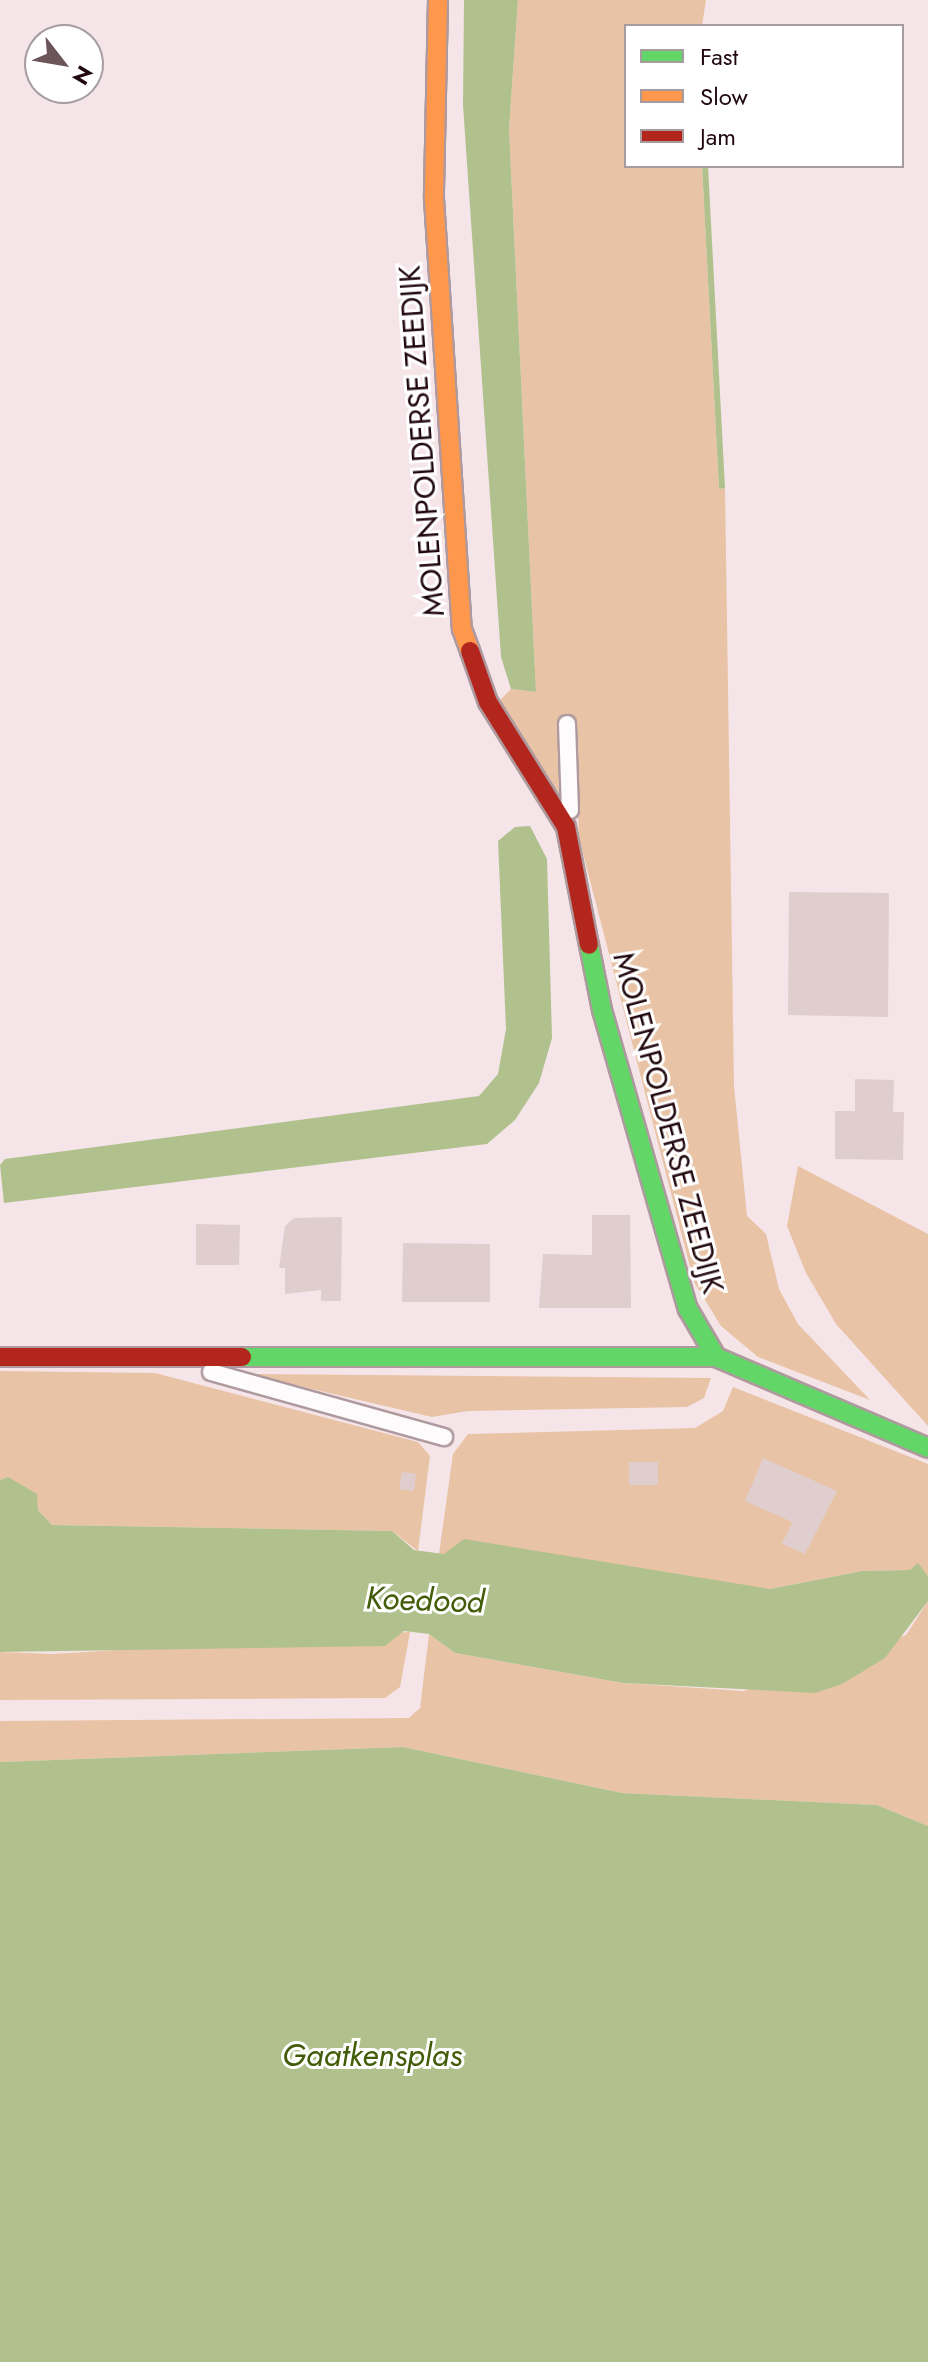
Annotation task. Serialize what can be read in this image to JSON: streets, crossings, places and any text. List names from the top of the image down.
{
  "streets": {
    "street": ["MOLENPOLDERSE ZEEDIJK"]
  },
  "water": ["Koedood", "Gaatkensplas"],
  "legend": ["Fast", "Slow", "Jam"],
  "north": "bottom right"
}
